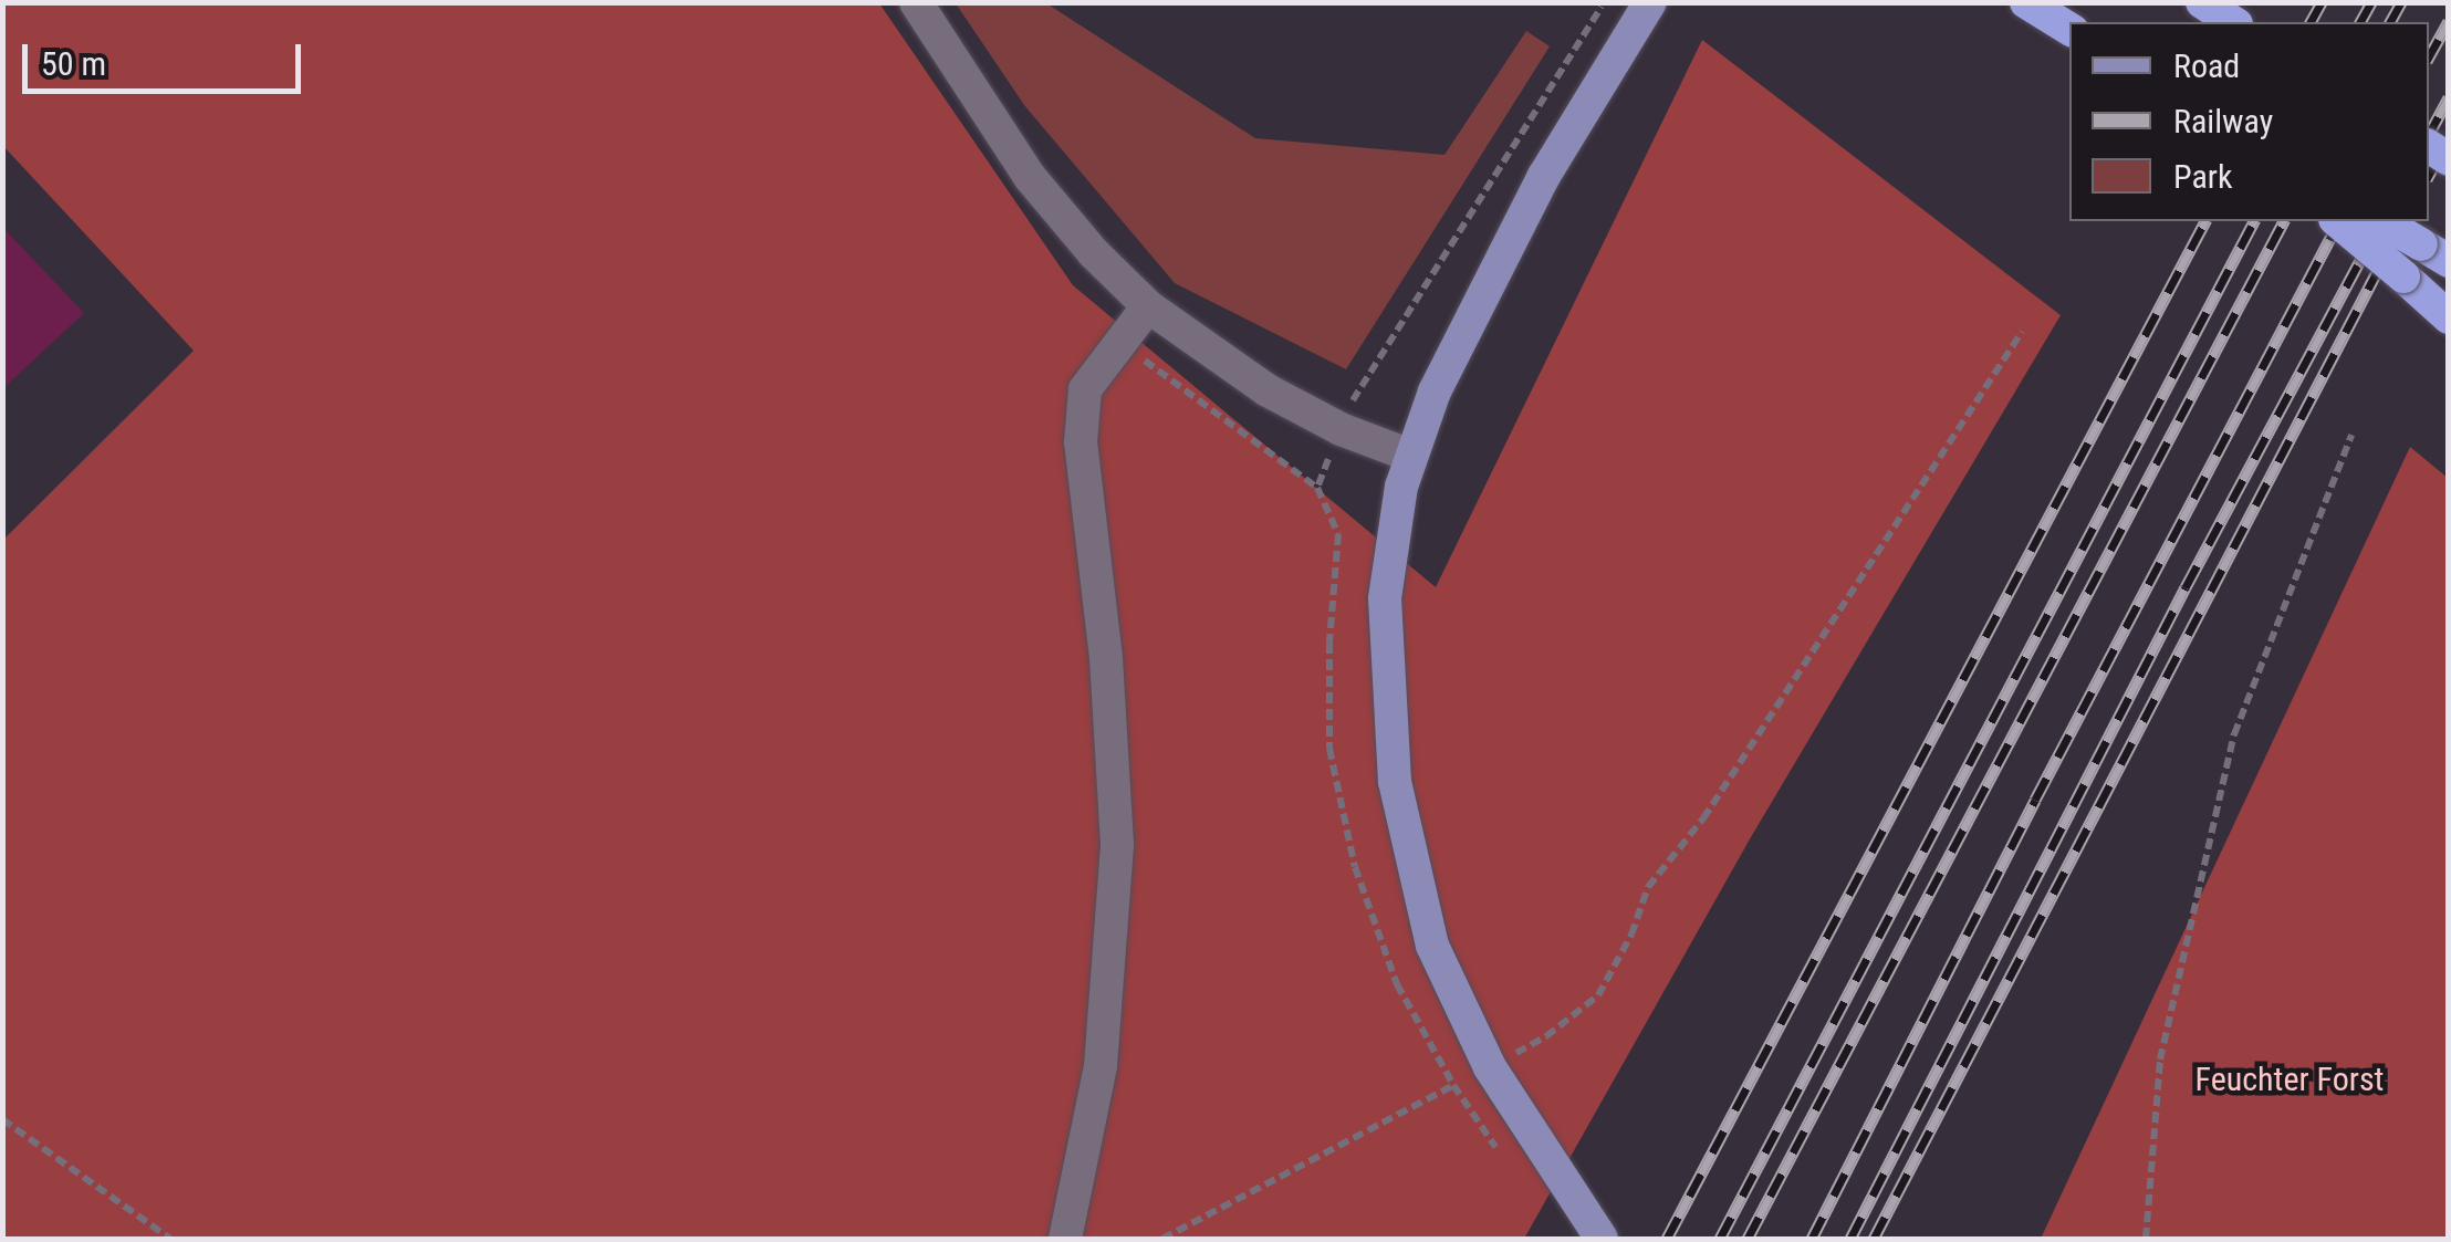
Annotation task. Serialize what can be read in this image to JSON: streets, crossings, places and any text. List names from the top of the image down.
{
  "parks": ["Feuchter Forst"],
  "legend": ["Road", "Railway", "Park"],
  "scale_bar": "50 m"
}
